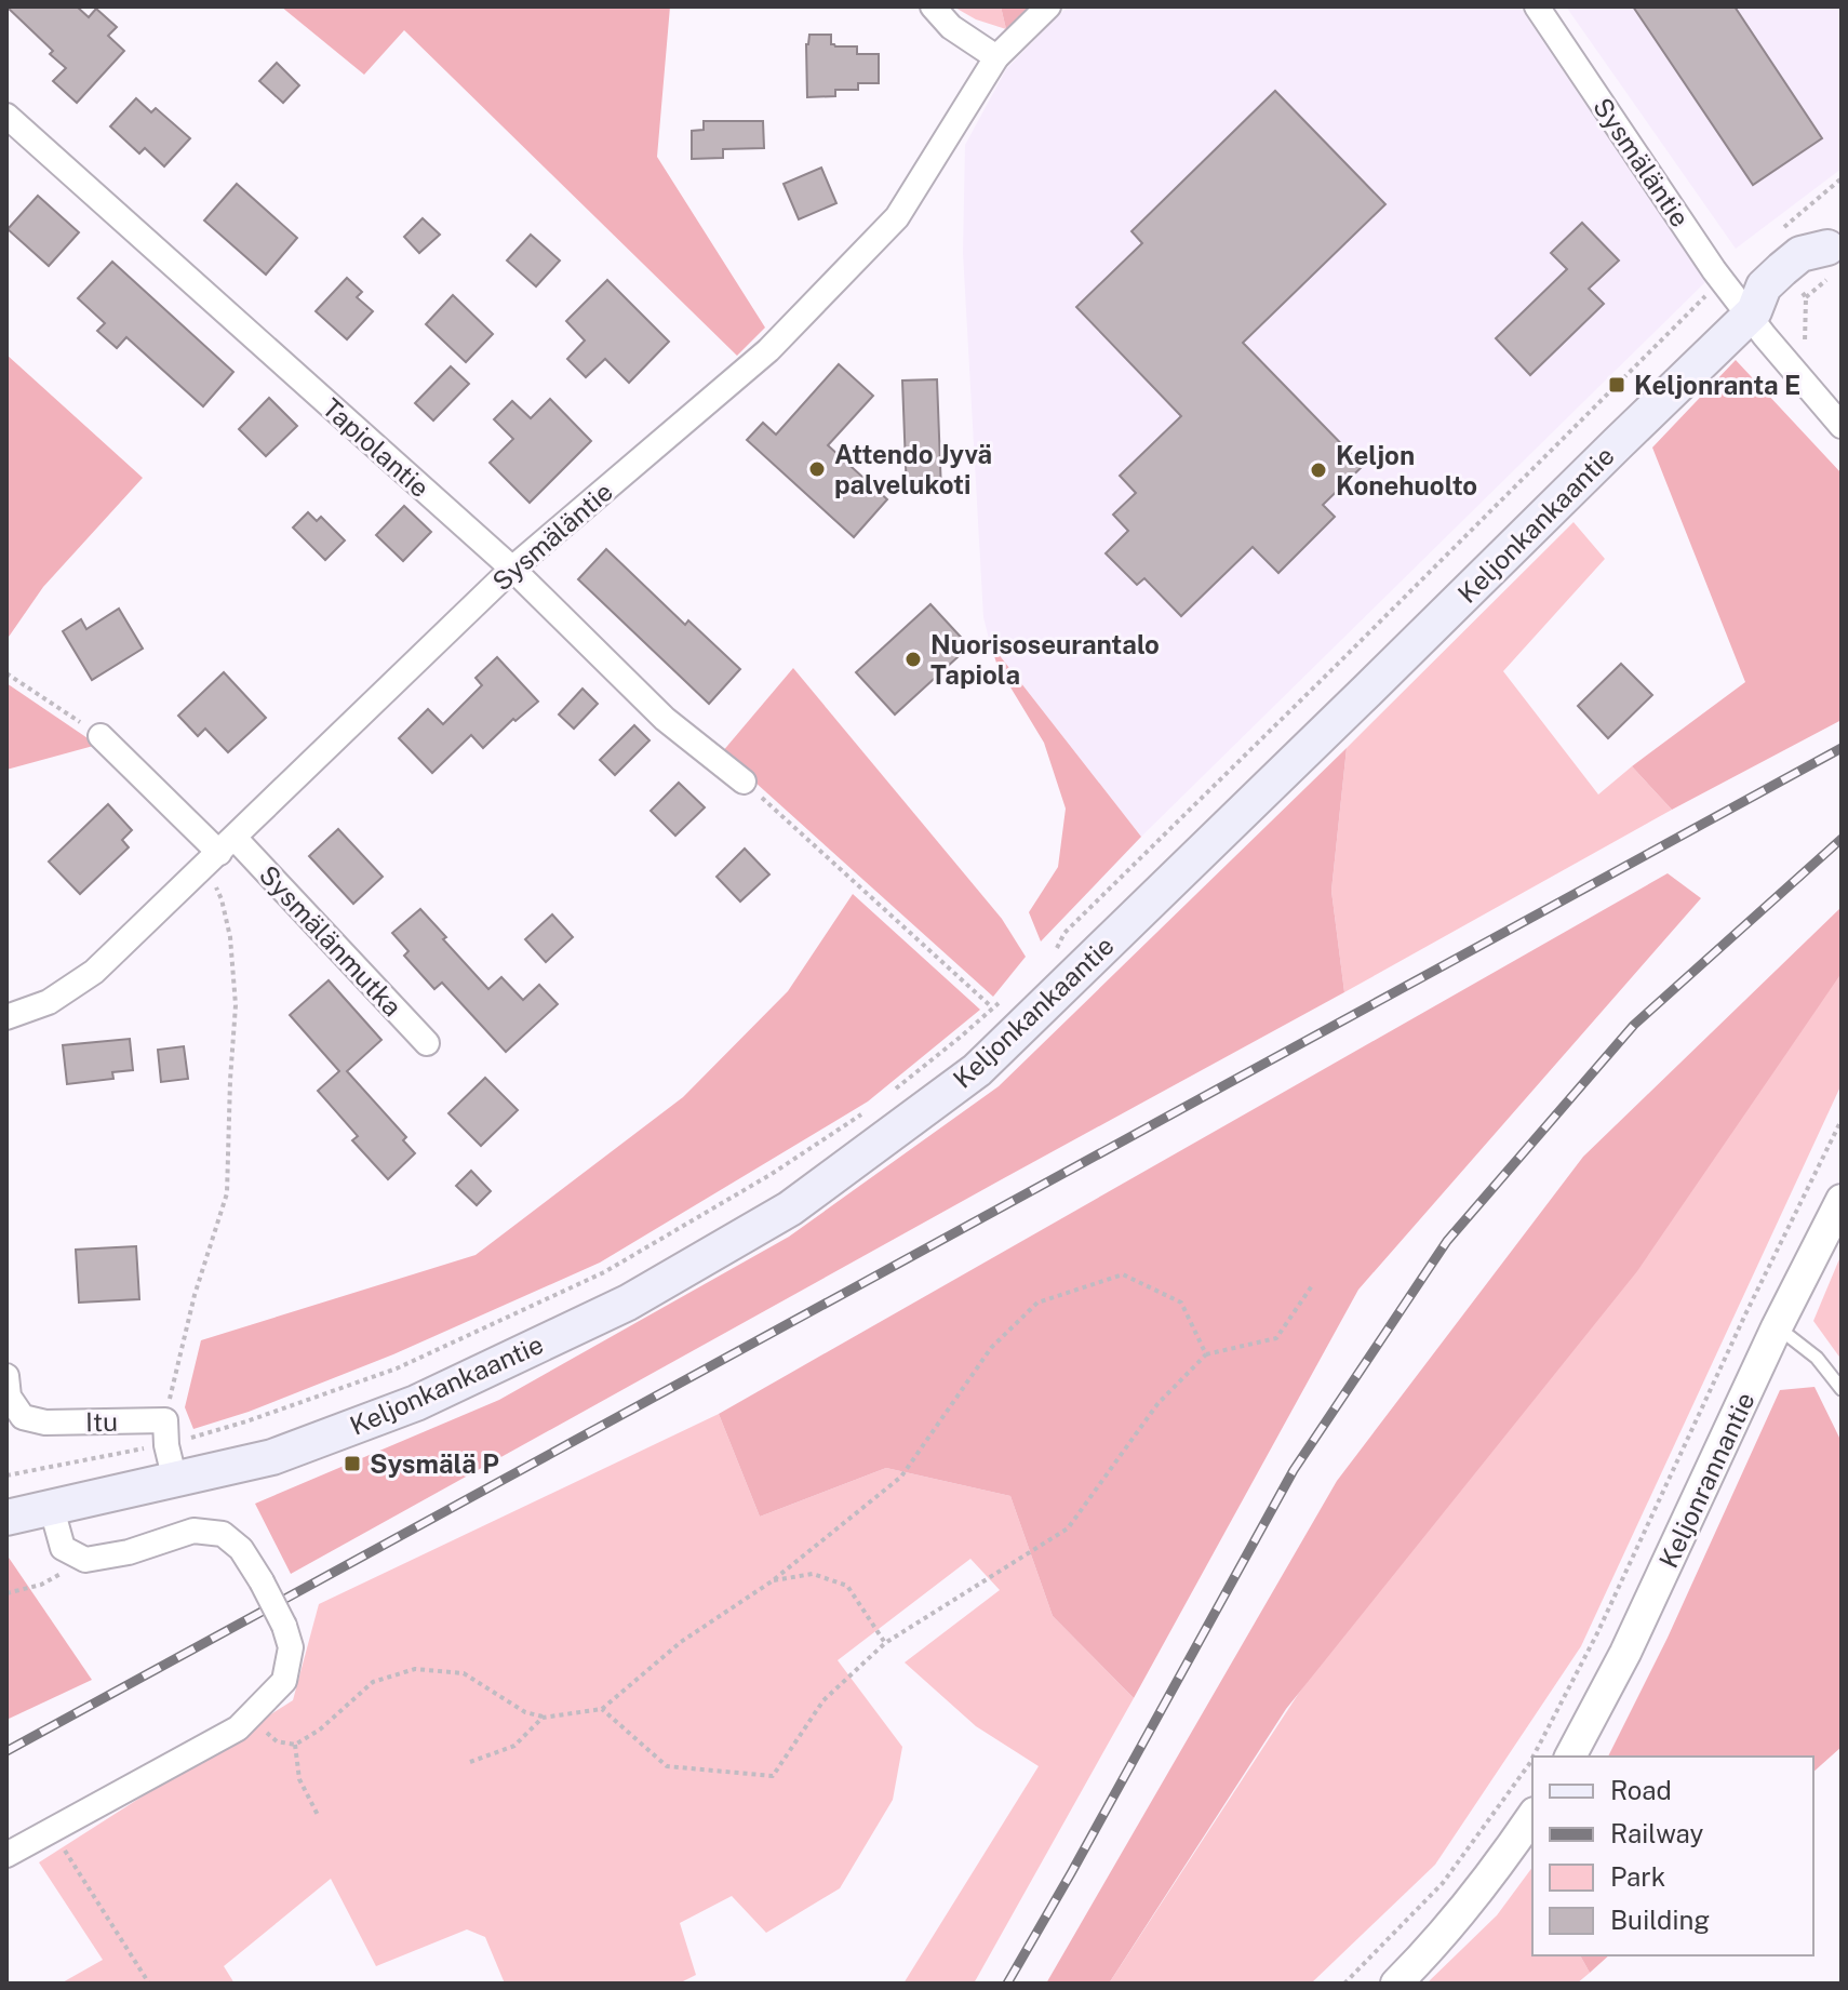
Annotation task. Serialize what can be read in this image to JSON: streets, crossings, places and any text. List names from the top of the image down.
{
  "streets": {
    "main road": ["Keljonkankaantie"],
    "street": [
      "Sysmäläntie",
      "Tapiolantie",
      "Sysmälänmutka",
      "Itu",
      "Keljonrannantie"
    ]
  },
  "crossings": [
    ["Sysmäläntie", "Tapiolantie"],
    ["Sysmäläntie", "Keljonkankaantie"],
    ["Sysmäläntie", "Sysmälänmutka"]
  ],
  "places": {
    "transit": ["Keljonranta E", "Sysmälä P"],
    "other": ["Attendo Jyvä palvelukoti", "Keljon Konehuolto", "Nuorisoseurantalo Tapiola"]
  },
  "legend": [
    "Road",
    "Railway",
    "Park",
    "Building"
  ]
}
